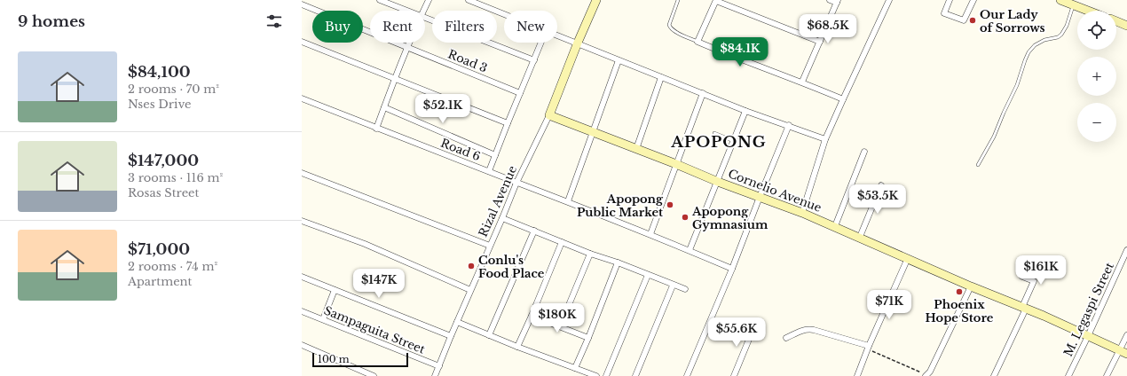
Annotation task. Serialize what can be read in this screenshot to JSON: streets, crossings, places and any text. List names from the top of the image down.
{
  "streets": {
    "street": [
      "Road 3",
      "Road 6",
      "Cornelio Avenue",
      "Rizal Avenue",
      "M. Legaspi Street",
      "Sampaguita Street"
    ]
  },
  "crossings": [
    ["Road 6", "Rizal Avenue"],
    ["Cornelio Avenue", "Rizal Avenue"],
    ["Cornelio Avenue", "M. Legaspi Street"],
    ["Rizal Avenue", "Sampaguita Street"]
  ],
  "districts": ["APOPONG"],
  "places": [
    "Our Lady of Sorrows",
    "Apopong Public Market",
    "Apopong Gymnasium",
    "Conlu's Food Place",
    "Phoenix Hope Store"
  ],
  "scale_bar": "100 m",
  "page": {
    "heading": "9 homes",
    "map_buttons": ["+", "−"],
    "chip": [
      "Buy",
      "Rent",
      "Filters",
      "New"
    ],
    "price": [
      "$68.5K",
      "$84.1K",
      "$52.1K",
      "$53.5K",
      "$161K",
      "$147K",
      "$71K",
      "$180K",
      "$55.6K"
    ],
    "list": [
      {
        "name": "$84,100",
        "note": "2 rooms · 70 m² · Nses Drive"
      },
      {
        "name": "$147,000",
        "note": "3 rooms · 116 m² · Rosas Street"
      },
      {
        "name": "$71,000",
        "note": "2 rooms · 74 m² · Apartment"
      }
    ],
    "scale": "100 m"
  }
}
